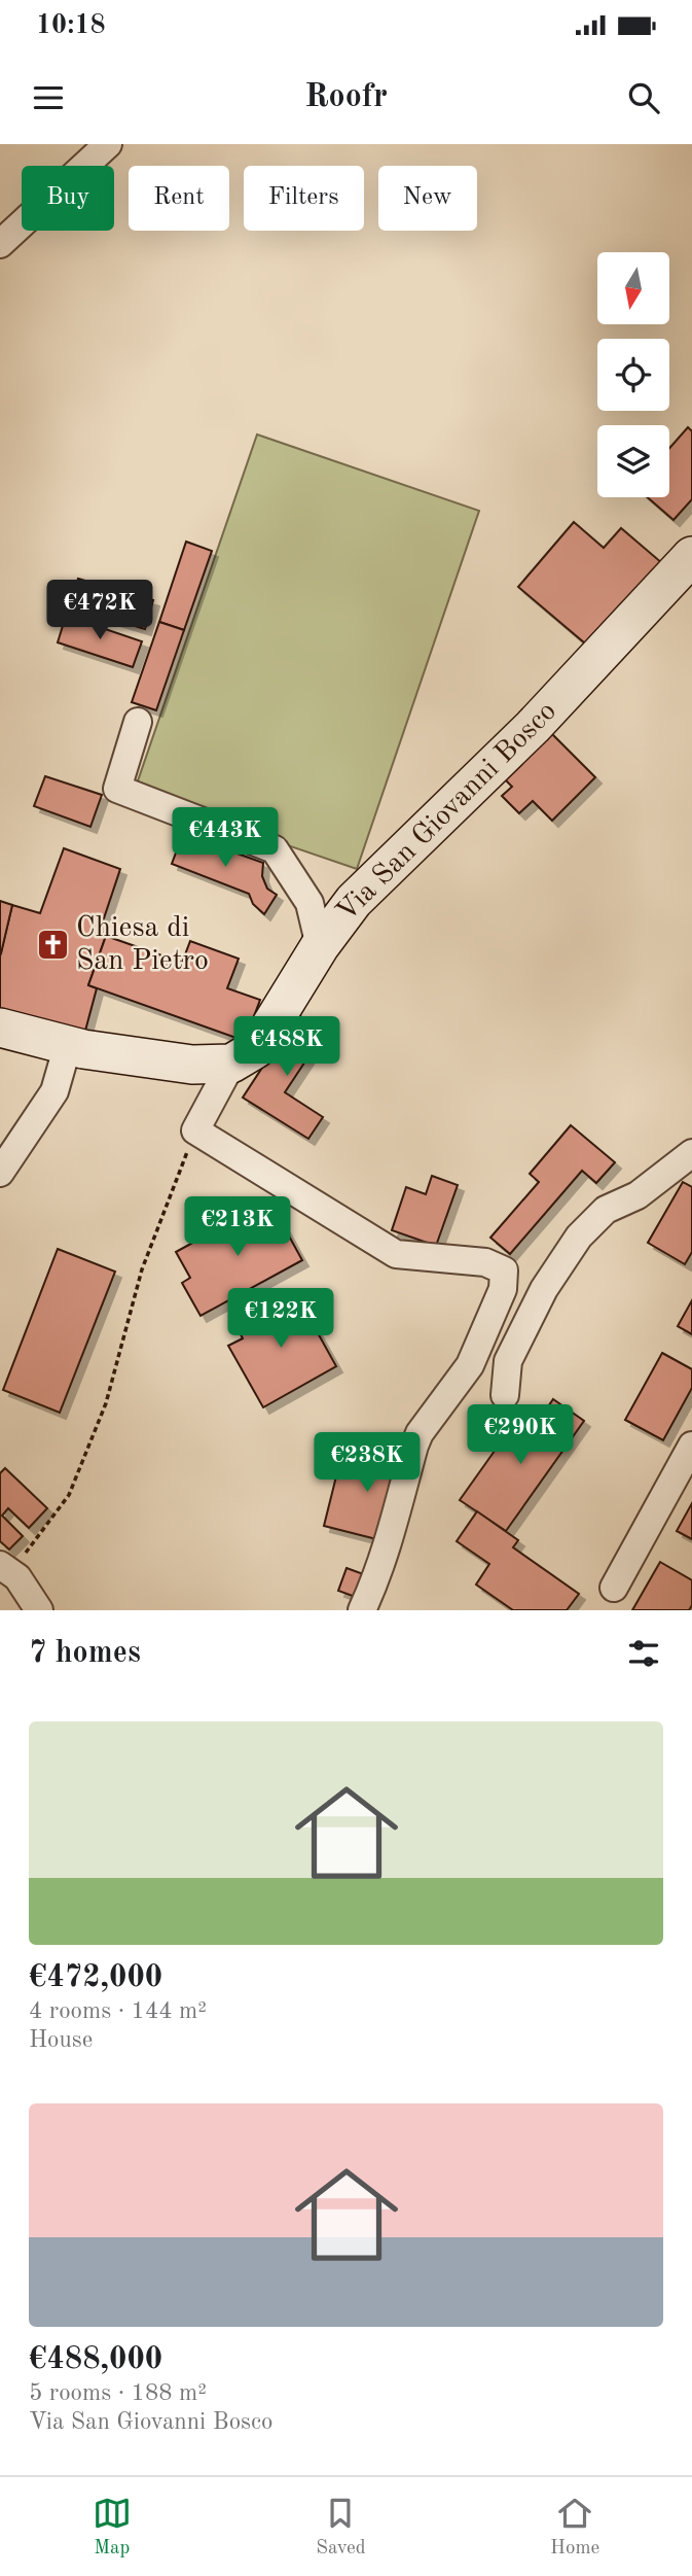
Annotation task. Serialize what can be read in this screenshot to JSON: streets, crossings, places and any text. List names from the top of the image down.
{
  "streets": {
    "street": ["Via San Giovanni Bosco"]
  },
  "places": {
    "church": ["Chiesa di San Pietro"]
  },
  "north": "bottom",
  "page": {
    "status": "10:18",
    "header": "Roofr",
    "chip": [
      "Buy",
      "Rent",
      "Filters",
      "New"
    ],
    "price": [
      "€472K",
      "€443K",
      "€488K",
      "€213K",
      "€122K",
      "€290K",
      "€238K"
    ],
    "heading": "7 homes",
    "list": [
      {
        "name": "€472,000",
        "note": "4 rooms · 144 m² · House"
      },
      {
        "name": "€488,000",
        "note": "5 rooms · 188 m² · Via San Giovanni Bosco"
      }
    ],
    "tabs": ["Map", "Saved", "Home"]
  }
}
